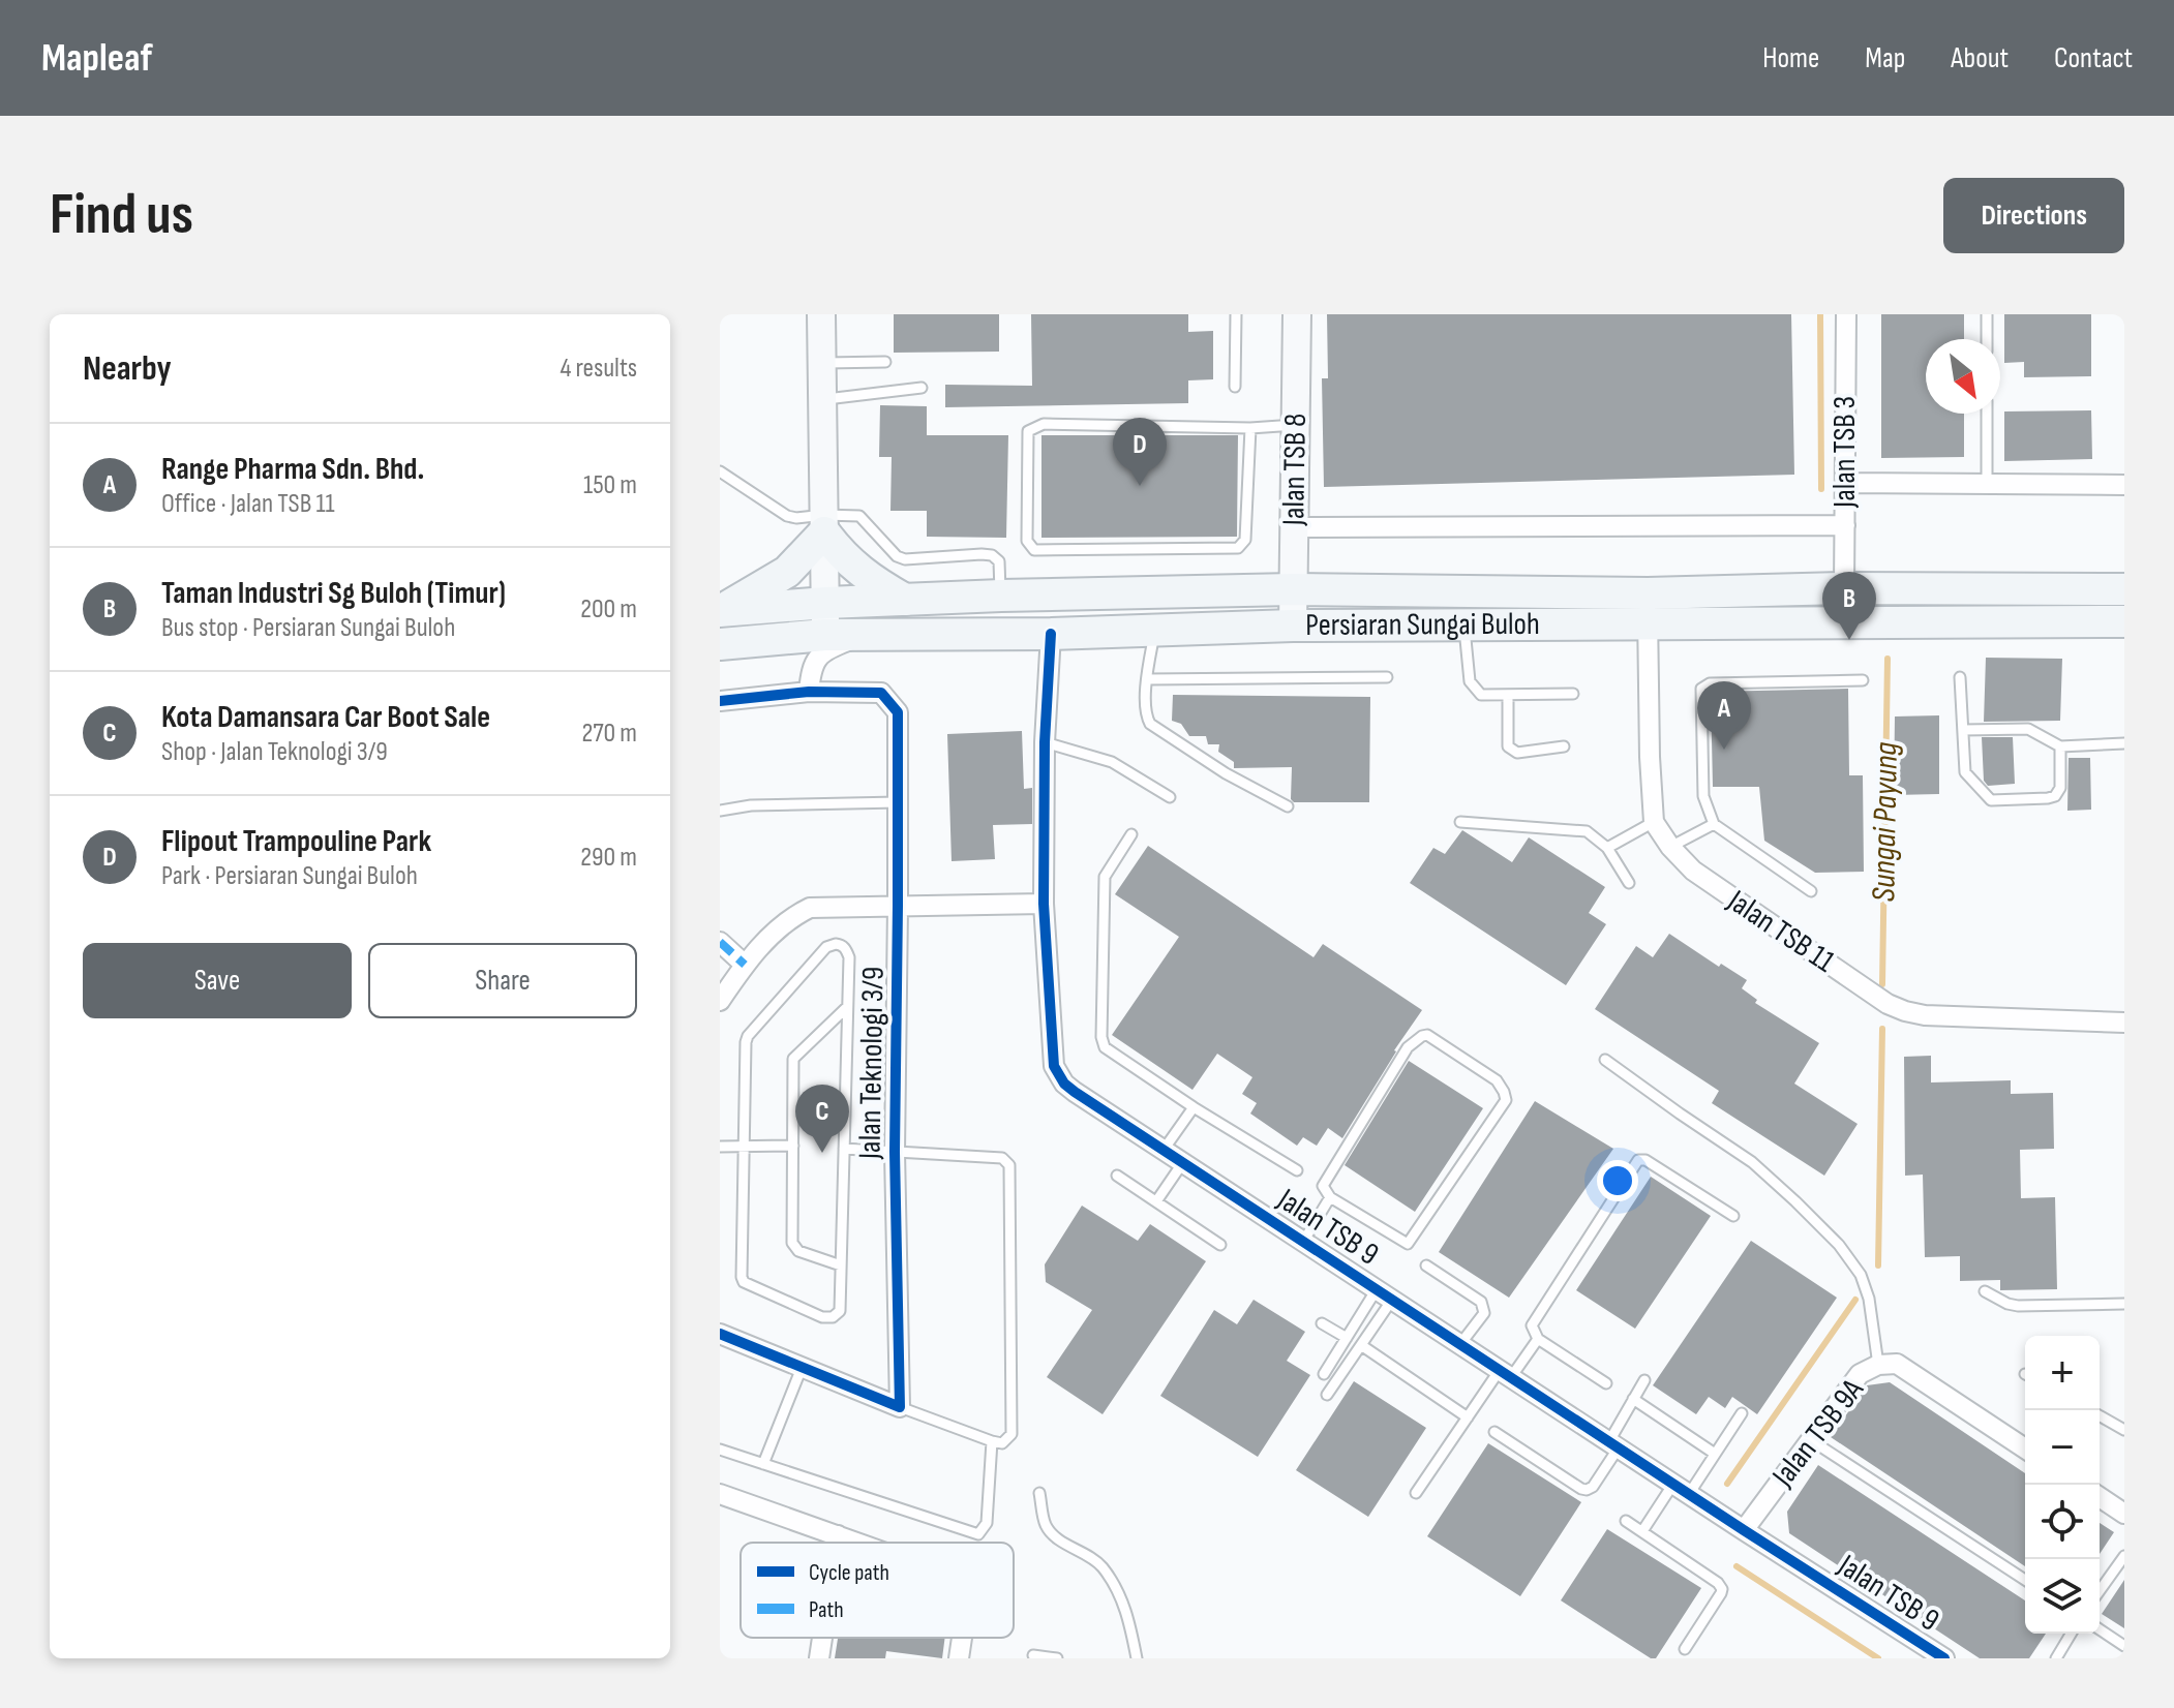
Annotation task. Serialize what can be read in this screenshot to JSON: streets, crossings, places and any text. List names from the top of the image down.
{
  "streets": {
    "main road": ["Persiaran Sungai Buloh"],
    "street": [
      "Jalan TSB 3",
      "Jalan TSB 8",
      "Jalan TSB 11",
      "Jalan Teknologi 3/9",
      "Jalan TSB 9",
      "Jalan TSB 9A"
    ]
  },
  "crossings": [
    ["Jalan TSB 3", "Persiaran Sungai Buloh"],
    ["Jalan TSB 8", "Persiaran Sungai Buloh"],
    ["Persiaran Sungai Buloh", "Jalan TSB 9"],
    ["Jalan TSB 9", "Jalan TSB 9A"]
  ],
  "water": ["Sungai Payung"],
  "legend": ["Cycle path", "Path"],
  "north": "bottom right",
  "page": {
    "header": "Mapleaf",
    "nav": [
      "Home",
      "Map",
      "About",
      "Contact"
    ],
    "buttons": [
      "Directions",
      ["Save", "Share"]
    ],
    "title": "Find us",
    "heading": ["Nearby", "4 results"],
    "pins": [
      "D",
      "B",
      "A",
      "C"
    ],
    "list": [
      {
        "mark": "A",
        "name": "Range Pharma Sdn. Bhd.",
        "note": "Office · Jalan TSB 11",
        "value": "150 m"
      },
      {
        "mark": "B",
        "name": "Taman Industri Sg Buloh (Timur)",
        "note": "Bus stop · Persiaran Sungai Buloh",
        "value": "200 m"
      },
      {
        "mark": "C",
        "name": "Kota Damansara Car Boot Sale",
        "note": "Shop · Jalan Teknologi 3/9",
        "value": "270 m"
      },
      {
        "mark": "D",
        "name": "Flipout Trampouline Park",
        "note": "Park · Persiaran Sungai Buloh",
        "value": "290 m"
      }
    ],
    "map_buttons": ["+", "−"]
  }
}
